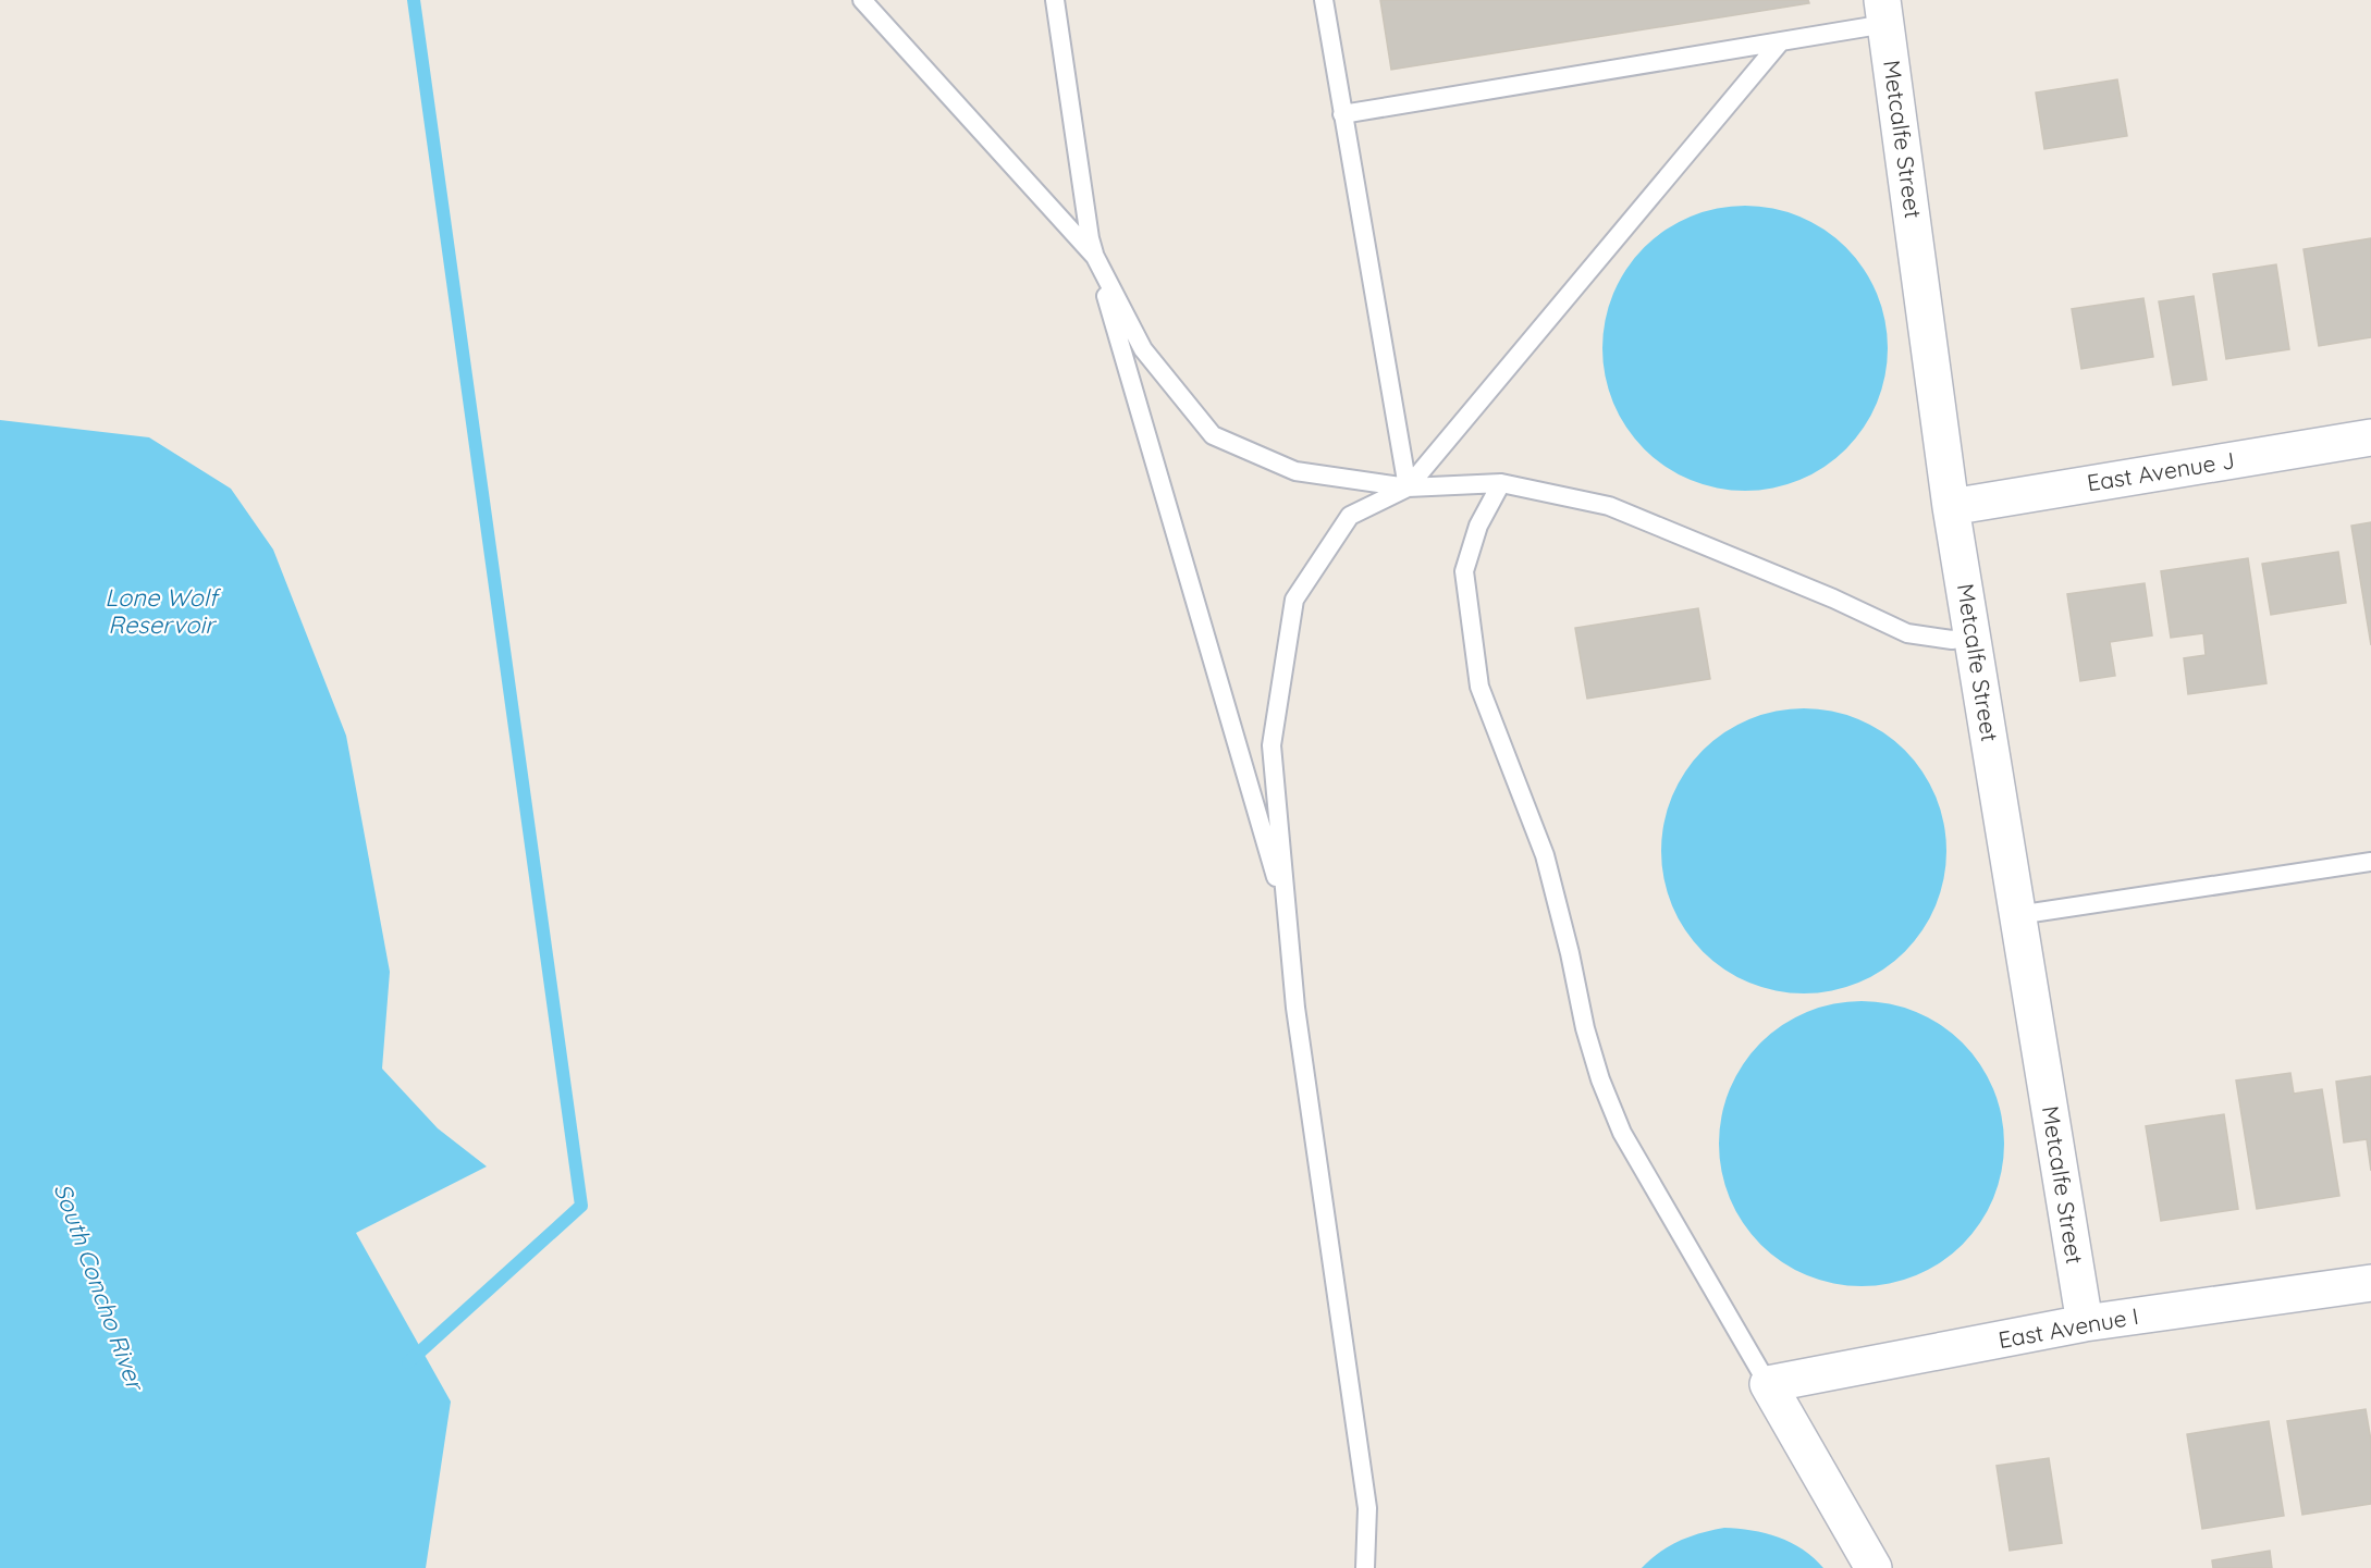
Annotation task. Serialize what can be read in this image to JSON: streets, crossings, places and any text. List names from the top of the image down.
{
  "streets": {
    "street": ["Metcalfe Street", "East Avenue J", "East Avenue I"]
  },
  "crossings": [
    ["Metcalfe Street", "East Avenue J"],
    ["Metcalfe Street", "East Avenue I"]
  ],
  "water": ["Lone Wolf Reservoir", "South Concho River"]
}
